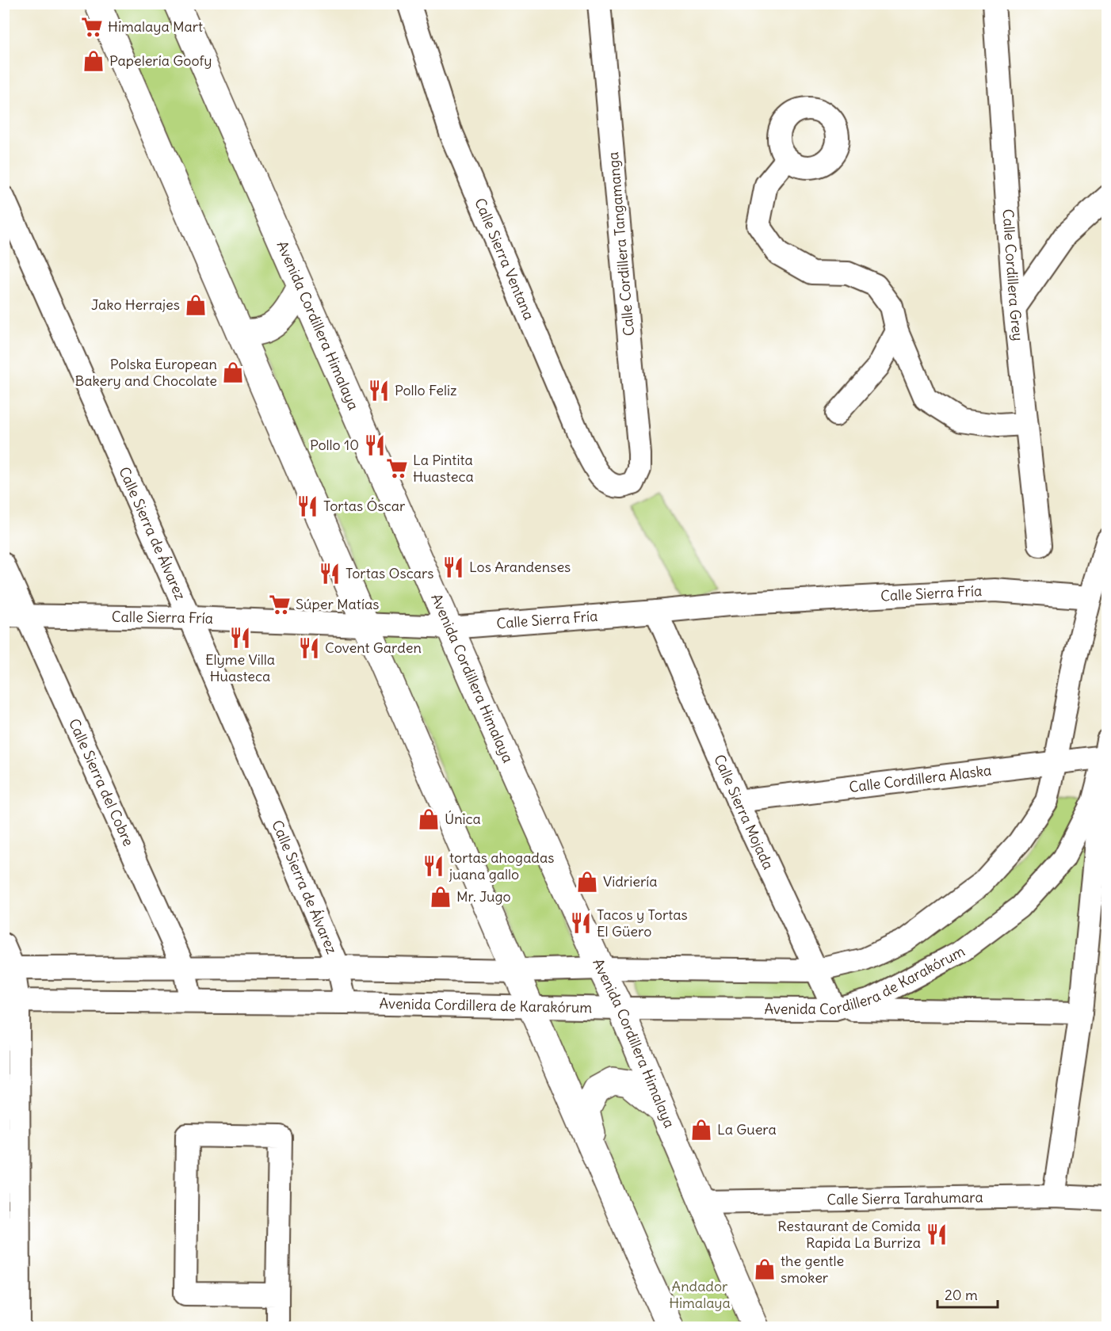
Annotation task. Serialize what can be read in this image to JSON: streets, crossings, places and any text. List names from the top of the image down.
{
  "streets": {
    "main road": ["Avenida Cordillera Himalaya"],
    "street": [
      "Calle Cordillera Tangamanga",
      "Calle Sierra Ventana",
      "Calle Cordillera Grey",
      "Calle Sierra de Álvarez",
      "Calle Sierra Fría",
      "Calle Cordillera Alaska",
      "Calle Sierra del Cobre",
      "Calle Sierra Mojada",
      "Avenida Cordillera de Karakórum",
      "Calle Sierra Tarahumara"
    ]
  },
  "crossings": [
    ["Calle Cordillera Tangamanga", "Calle Sierra Ventana"],
    ["Avenida Cordillera Himalaya", "Calle Sierra Fría"],
    ["Avenida Cordillera Himalaya", "Avenida Cordillera de Karakórum"],
    ["Avenida Cordillera Himalaya", "Calle Sierra Tarahumara"],
    ["Calle Sierra de Álvarez", "Calle Sierra Fría"],
    ["Calle Sierra de Álvarez", "Avenida Cordillera de Karakórum"],
    ["Calle Sierra Fría", "Calle Sierra del Cobre"],
    ["Calle Sierra Fría", "Calle Sierra Mojada"],
    ["Calle Sierra Fría", "Avenida Cordillera de Karakórum"],
    ["Calle Cordillera Alaska", "Calle Sierra Mojada"],
    ["Calle Cordillera Alaska", "Avenida Cordillera de Karakórum"],
    ["Calle Sierra del Cobre", "Avenida Cordillera de Karakórum"],
    ["Calle Sierra Mojada", "Avenida Cordillera de Karakórum"]
  ],
  "parks": ["Andador Himalaya"],
  "places": {
    "supermarket": ["Himalaya Mart", "La Pintita Huasteca", "Súper Matías"],
    "shop": [
      "Papelería Goofy",
      "Jako Herrajes",
      "Polska European Bakery and Chocolate",
      "Única",
      "Vidriería",
      "Mr. Jugo",
      "La Guera",
      "the gentle smoker"
    ],
    "restaurant": [
      "Pollo Feliz",
      "Pollo 10",
      "Tortas Óscar",
      "Los Arandenses",
      "Tortas Oscars",
      "Elyme Villa Huasteca",
      "Covent Garden",
      "tortas ahogadas juana gallo",
      "Tacos y Tortas El Güero",
      "Restaurant de Comida Rapida La Burriza"
    ]
  },
  "scale_bar": "20 m"
}
